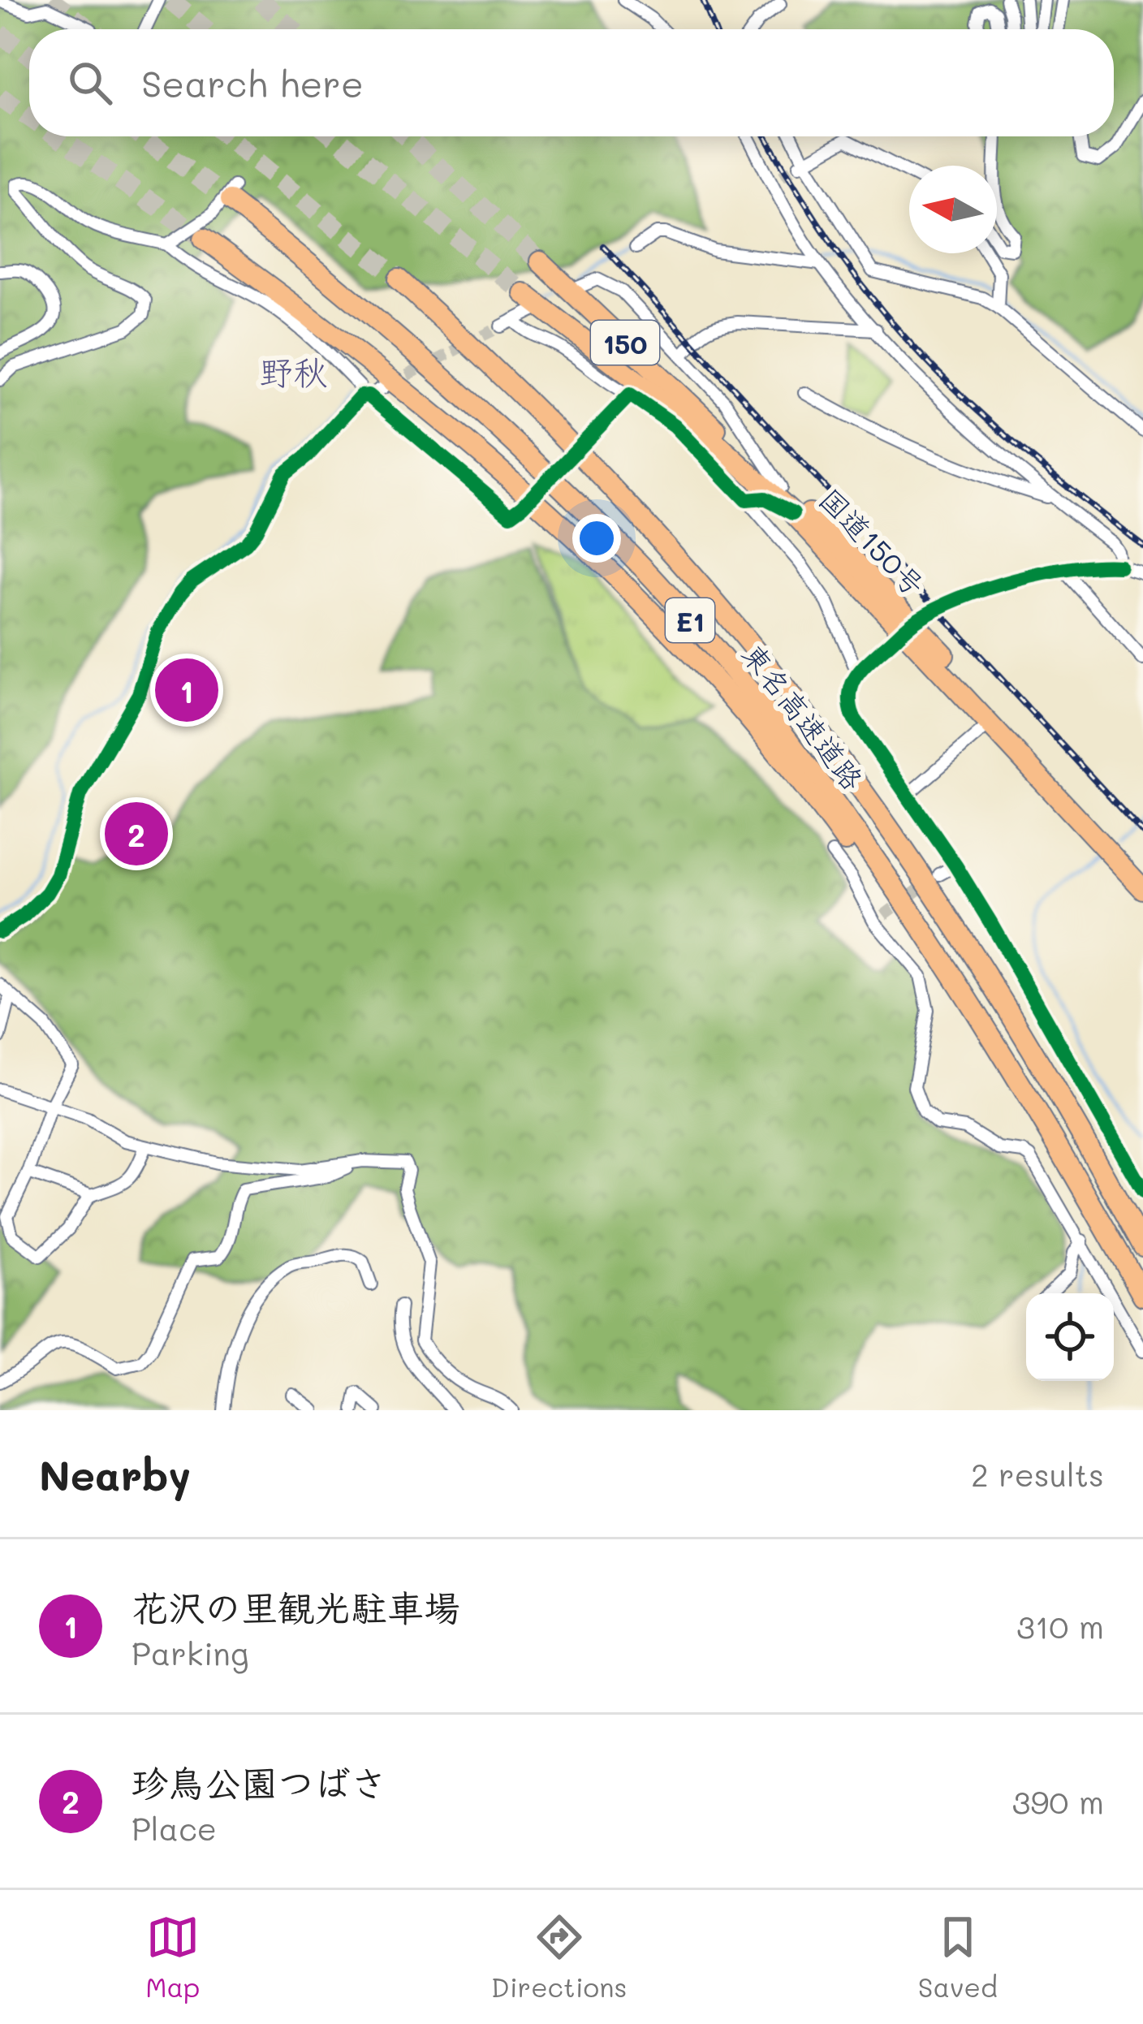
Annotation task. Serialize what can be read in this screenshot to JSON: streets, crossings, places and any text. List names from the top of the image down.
{
  "streets": {
    "highway": [
      "150",
      "国道150号",
      "E1",
      "東名高速道路"
    ]
  },
  "districts": ["野秋"],
  "north": "left",
  "page": {
    "search": "Search here",
    "pins": ["1", "2"],
    "heading": ["Nearby", "2 results"],
    "list": [
      {
        "mark": "1",
        "name": "花沢の里観光駐車場",
        "note": "Parking",
        "value": "310 m"
      },
      {
        "mark": "2",
        "name": "珍鳥公園つばさ",
        "note": "Place",
        "value": "390 m"
      }
    ],
    "nav": ["Map", "Directions", "Saved"]
  }
}
